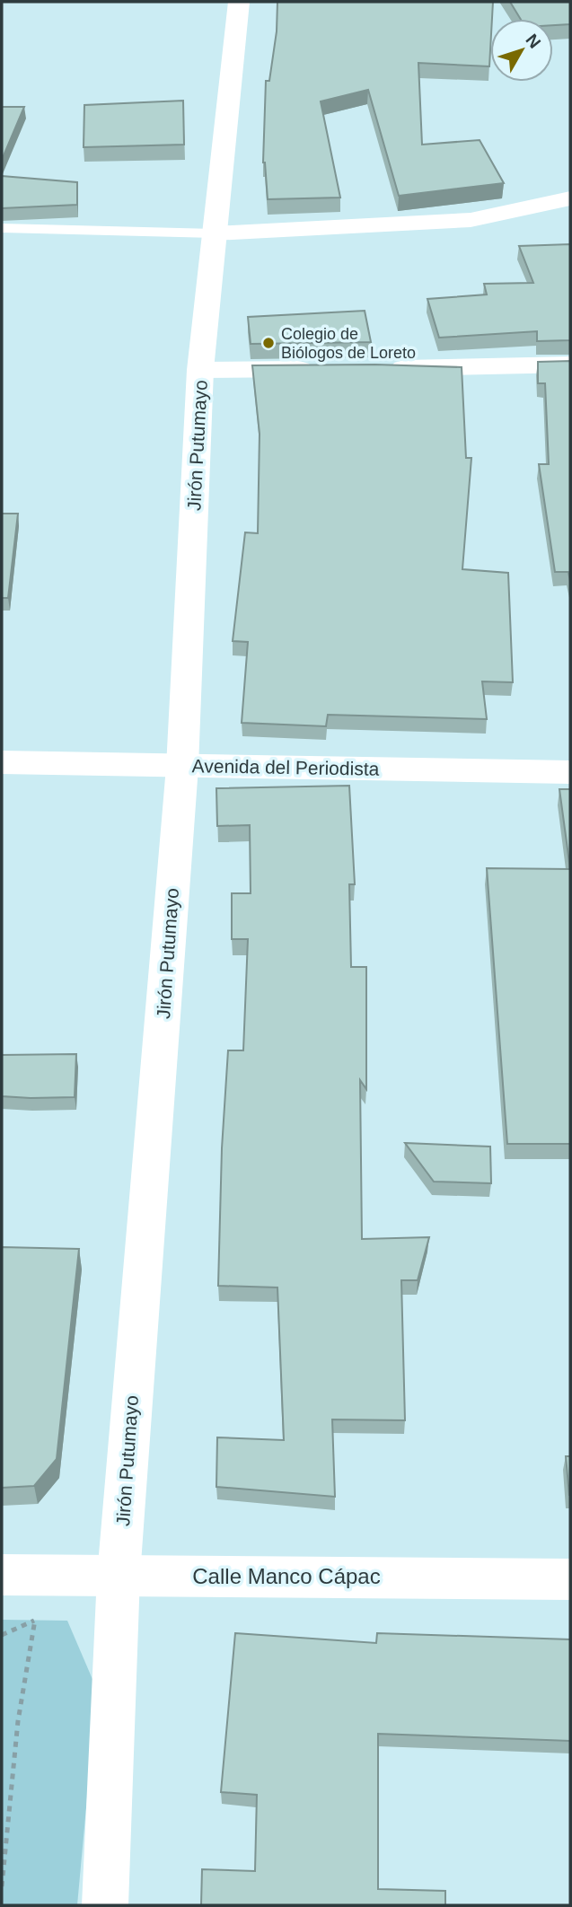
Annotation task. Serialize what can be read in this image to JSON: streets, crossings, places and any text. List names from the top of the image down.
{
  "streets": {
    "street": ["Jirón Putumayo", "Avenida del Periodista", "Calle Manco Cápac"]
  },
  "crossings": [
    ["Jirón Putumayo", "Avenida del Periodista"],
    ["Jirón Putumayo", "Calle Manco Cápac"]
  ],
  "places": ["Colegio de Biólogos de Loreto"],
  "north": "top right"
}
